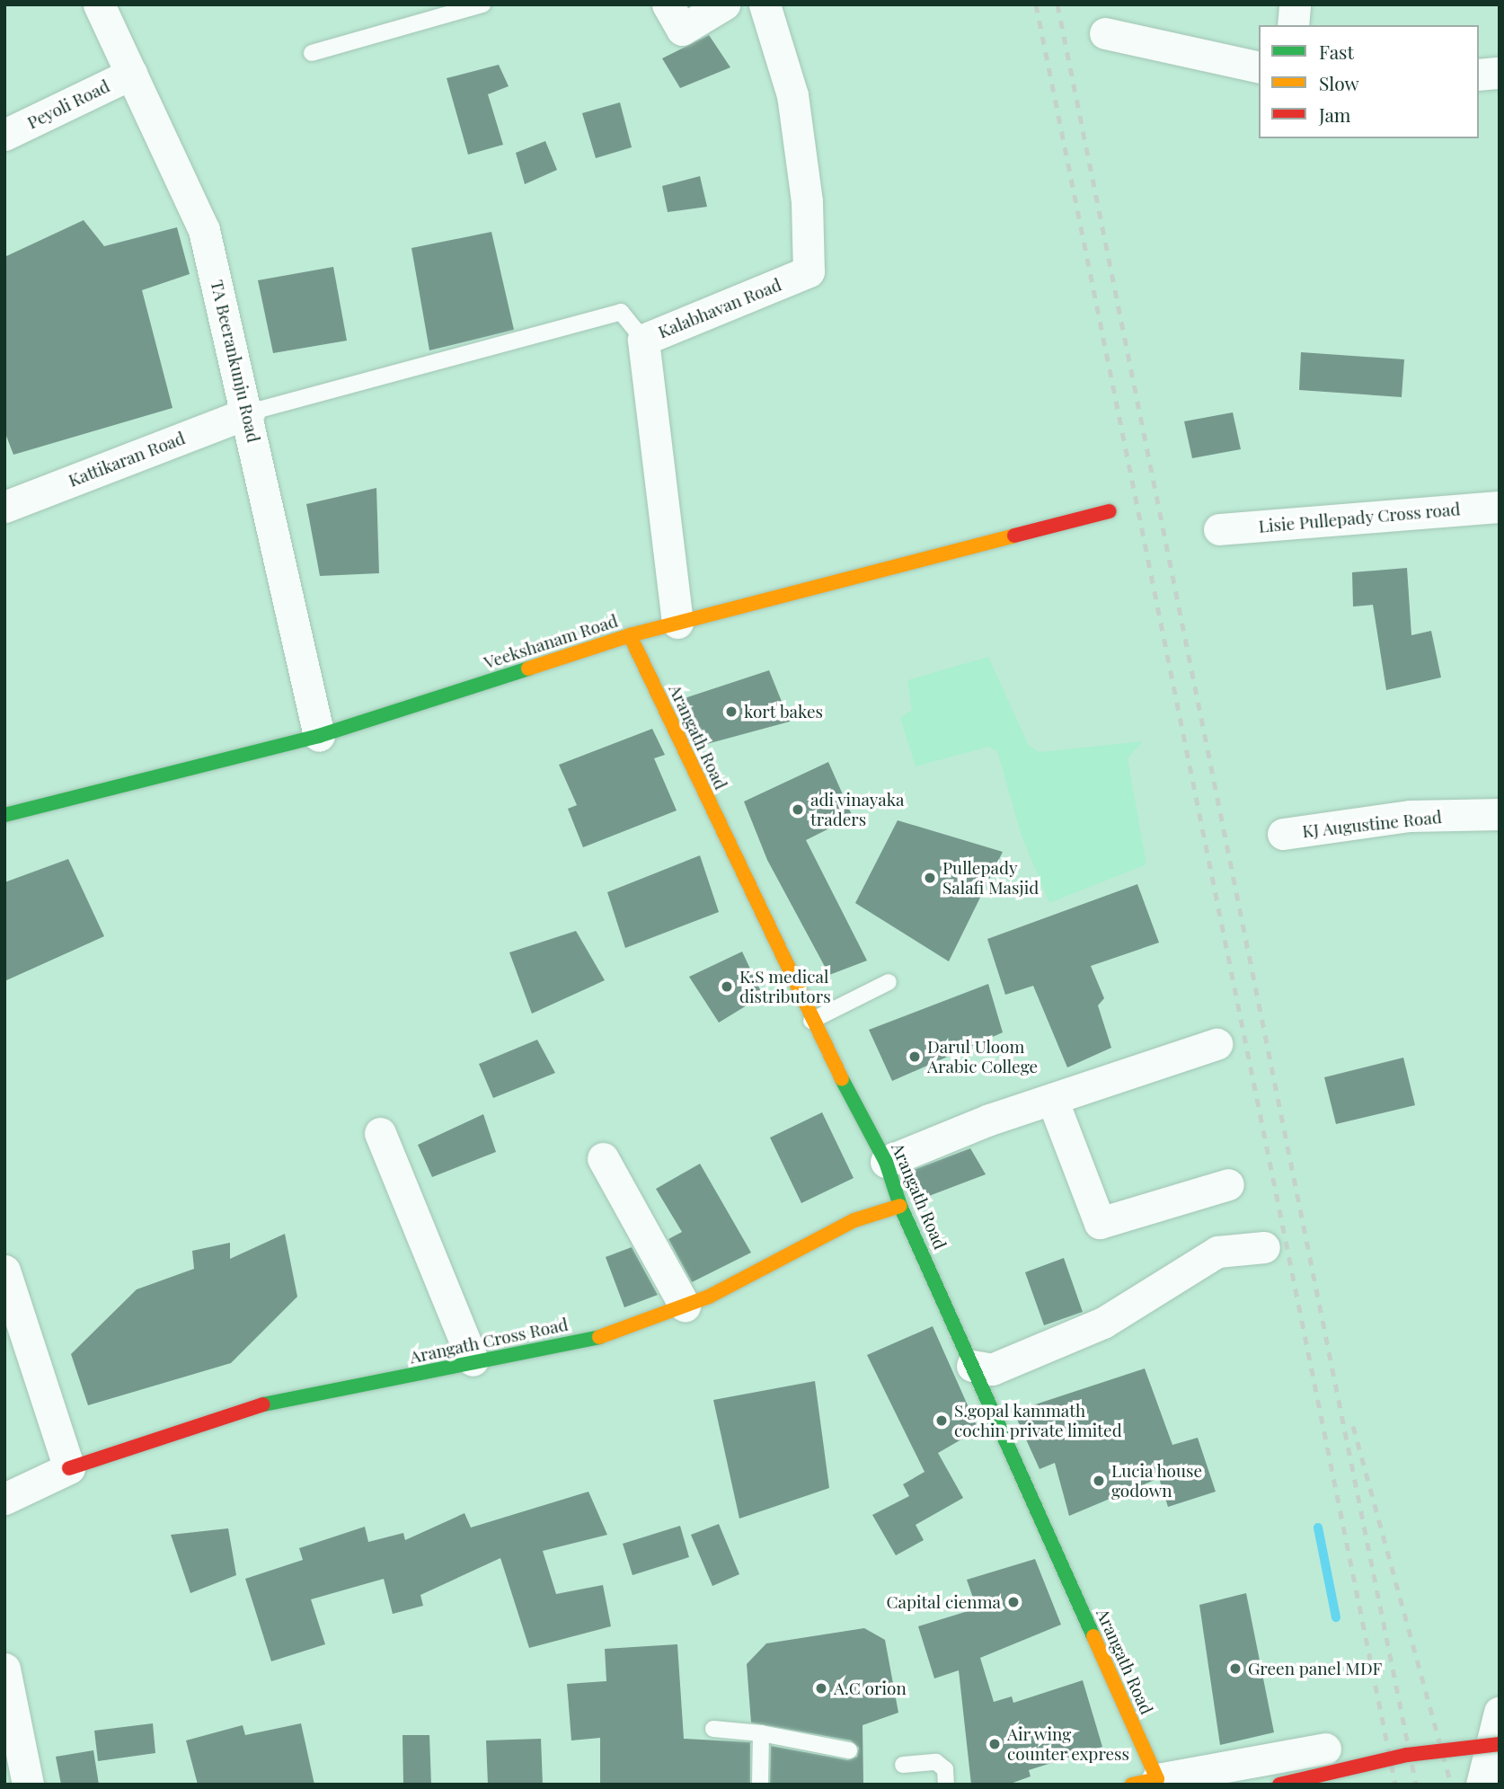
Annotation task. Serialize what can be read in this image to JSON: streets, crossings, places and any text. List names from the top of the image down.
{
  "streets": {
    "street": [
      "Peyoli Road",
      "Kalabhavan Road",
      "TA Beerankunju Road",
      "Kattikaran Road",
      "Lisie Pullepady Cross road",
      "Veekshanam Road",
      "Arangath Road",
      "KJ Augustine Road",
      "Arangath Cross Road"
    ]
  },
  "crossings": [
    ["Peyoli Road", "TA Beerankunju Road"],
    ["Kalabhavan Road", "Veekshanam Road"],
    ["TA Beerankunju Road", "Kattikaran Road"],
    ["TA Beerankunju Road", "Veekshanam Road"],
    ["Veekshanam Road", "Arangath Road"],
    ["Arangath Road", "Arangath Cross Road"]
  ],
  "places": [
    "kort bakes",
    "adi vinayaka traders",
    "Pullepady Salafi Masjid",
    "K.S medical distributors",
    "Darul Uloom Arabic College",
    "S.gopal kammath cochin private limited",
    "Lucia house godown",
    "Capital cienma",
    "Green panel MDF",
    "A.C orion",
    "Air wing counter express"
  ],
  "legend": ["Fast", "Slow", "Jam"]
}
